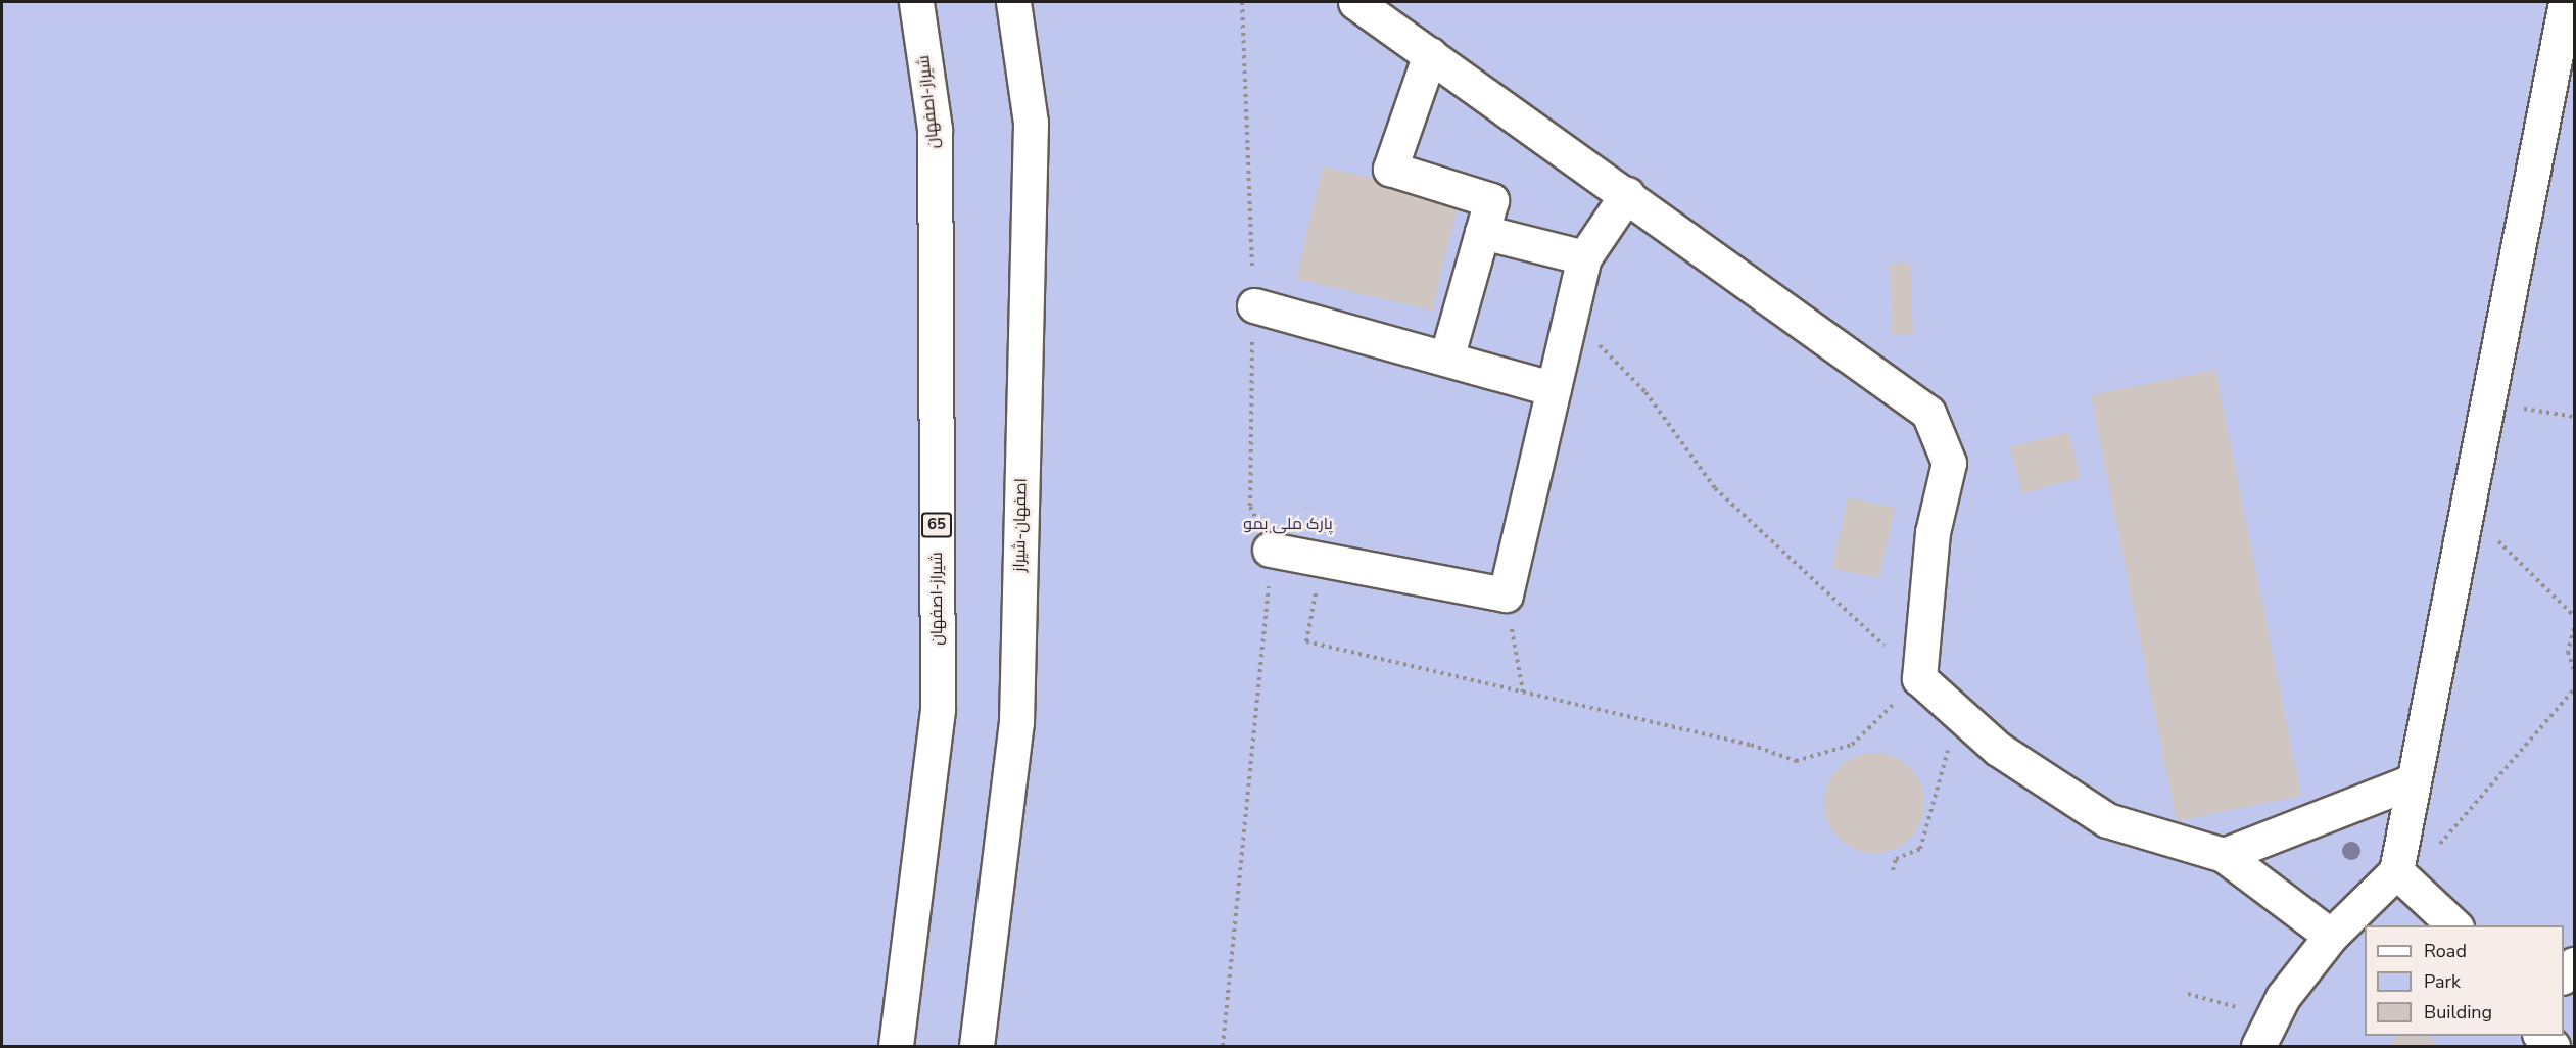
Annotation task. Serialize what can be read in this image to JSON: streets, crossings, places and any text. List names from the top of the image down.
{
  "streets": {
    "main road": ["شیراز-اصفهان", "65", "اصفهان-شیراز"]
  },
  "parks": ["پارک ملی بمو"],
  "legend": ["Road", "Park", "Building"]
}
